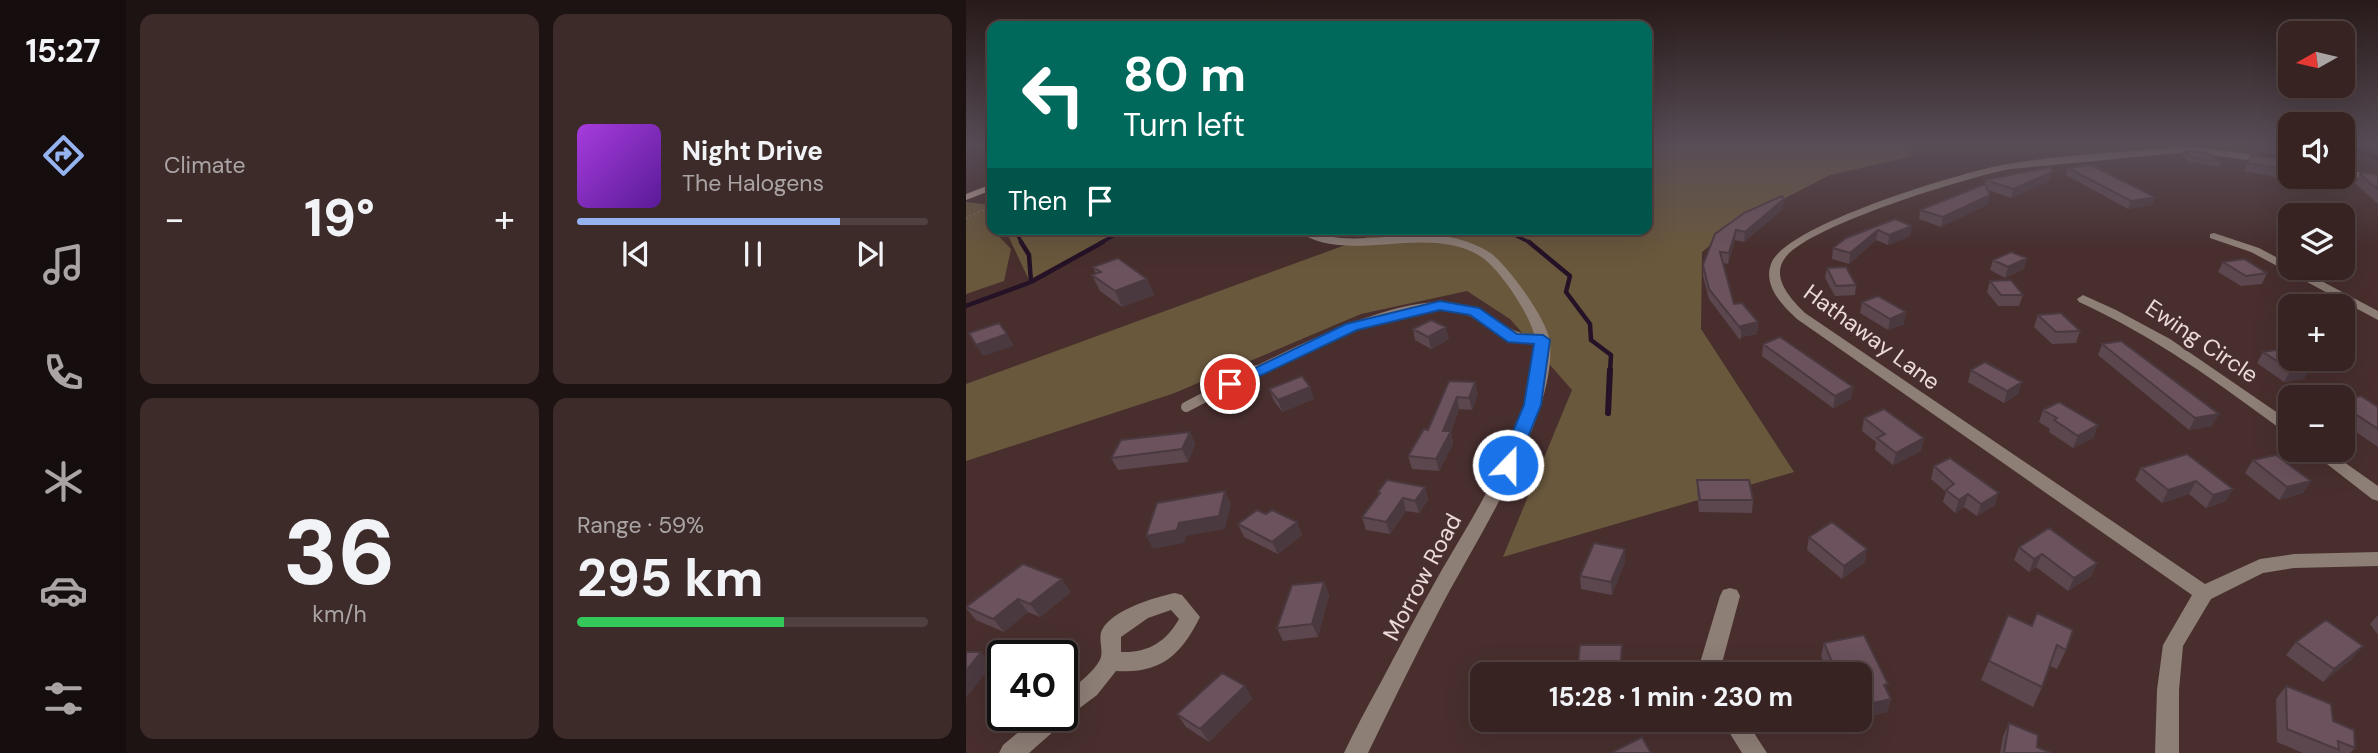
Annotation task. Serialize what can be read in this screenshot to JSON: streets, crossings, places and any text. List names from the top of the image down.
{
  "streets": {
    "street": ["Hathaway Lane", "Ewing Circle", "Morrow Road"]
  },
  "north": "left",
  "page": {
    "tabs": "15:27",
    "tile": [
      "Climate",
      ["36", "km/h"],
      ["Range · 59%", "295 km"]
    ],
    "map_buttons": ["+", "−"],
    "turn": ["80 m", "Turn left"],
    "song": ["Night Drive", "The Halogens"],
    "then": "Then",
    "heat": ["−", "19°", "+"],
    "limit": "40",
    "trip": "15:28 · 1 min · 230 m"
  }
}
